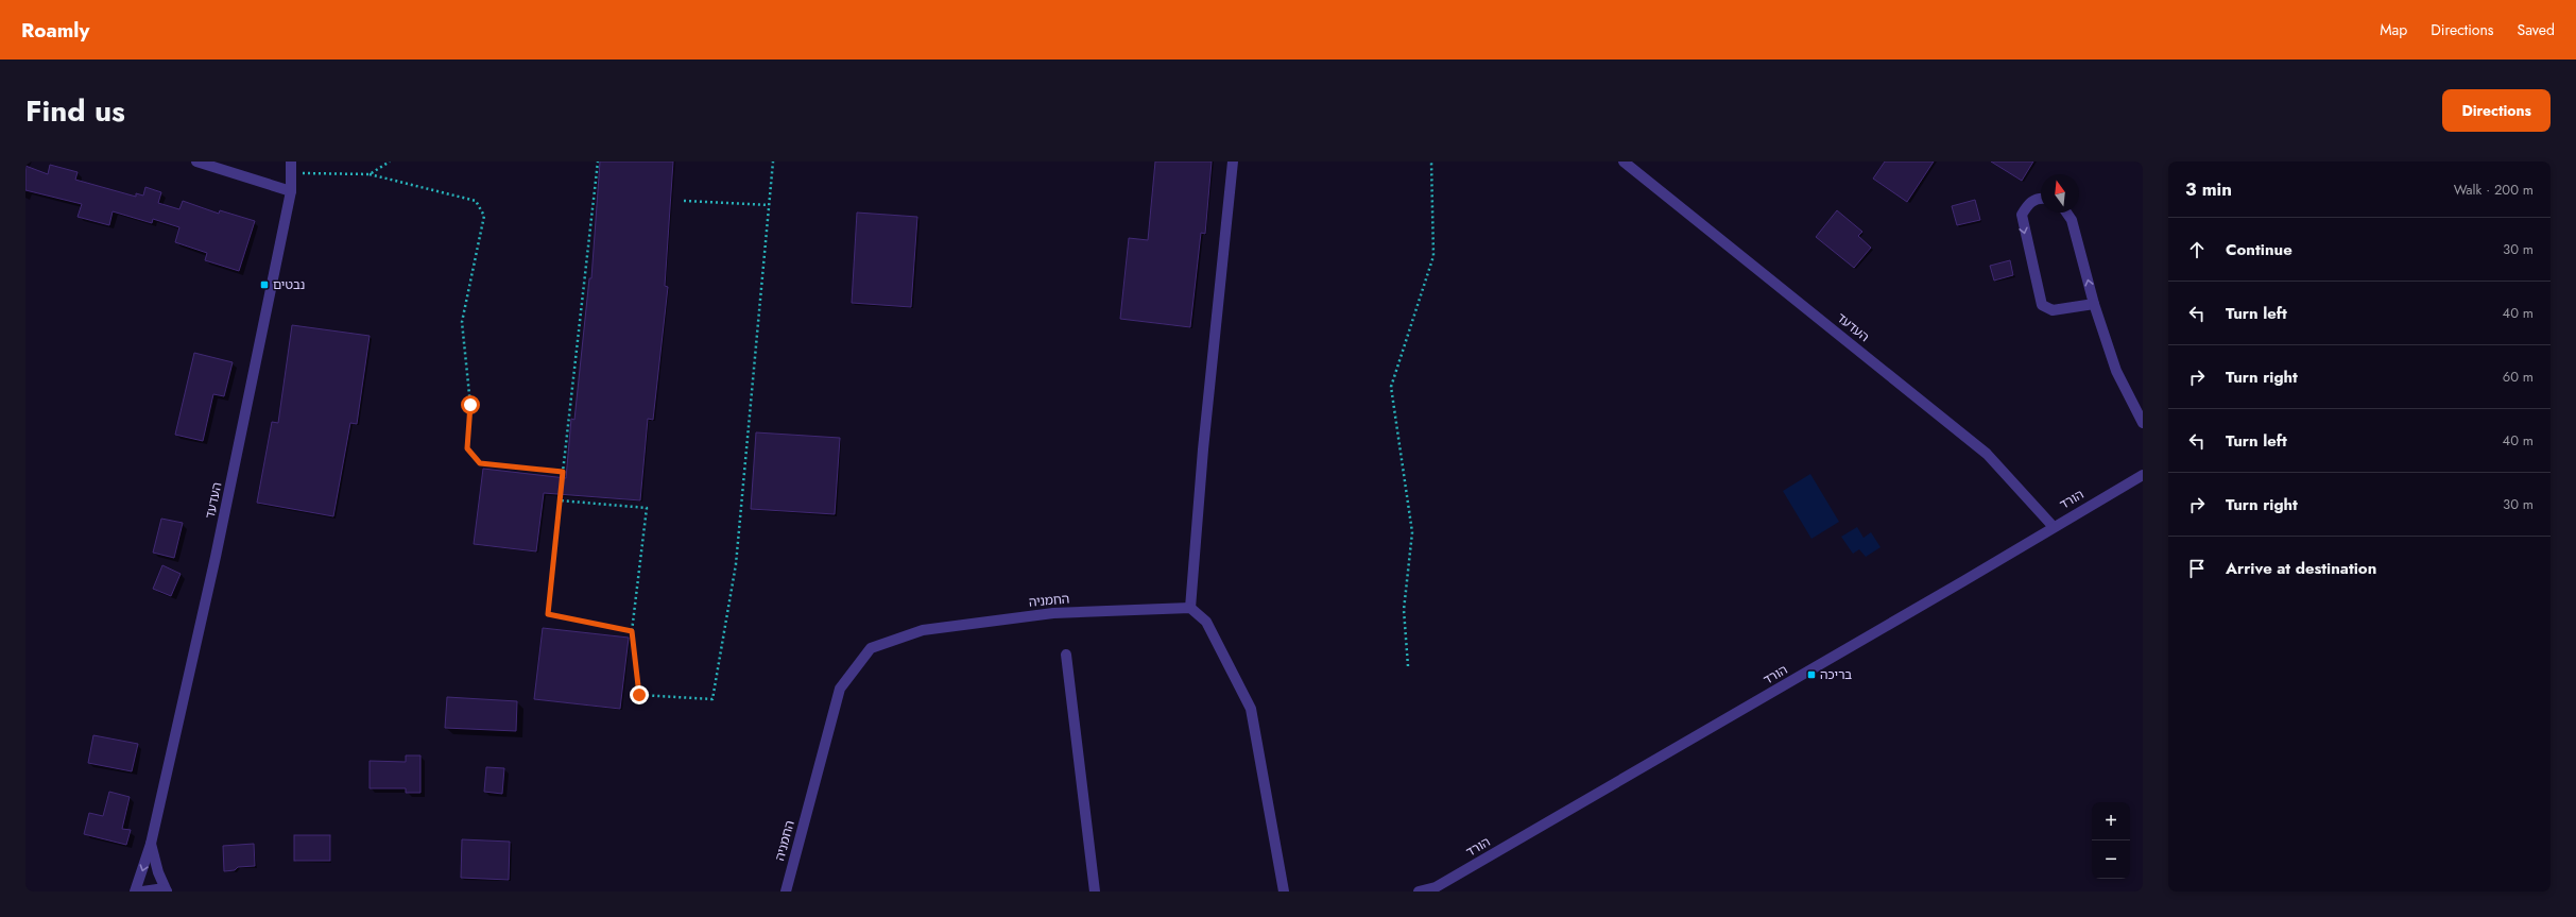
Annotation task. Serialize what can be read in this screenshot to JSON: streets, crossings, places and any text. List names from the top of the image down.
{
  "streets": {
    "street": ["העדעד", "הורד", "החמניה"]
  },
  "crossings": [
    ["העדעד", "הורד"]
  ],
  "places": {
    "transit": ["נבטים", "בריכה"]
  },
  "north": "top",
  "page": {
    "header": "Roamly",
    "nav": ["Map", "Directions", "Saved"],
    "title": "Find us",
    "buttons": "Directions",
    "heading": ["3 min", "Walk · 200 m"],
    "list": [
      ["Continue", "30 m"],
      ["Turn left", "40 m"],
      ["Turn right", "60 m"],
      ["Turn left", "40 m"],
      ["Turn right", "30 m"],
      "Arrive at destination"
    ],
    "map_buttons": ["+", "−"]
  }
}
